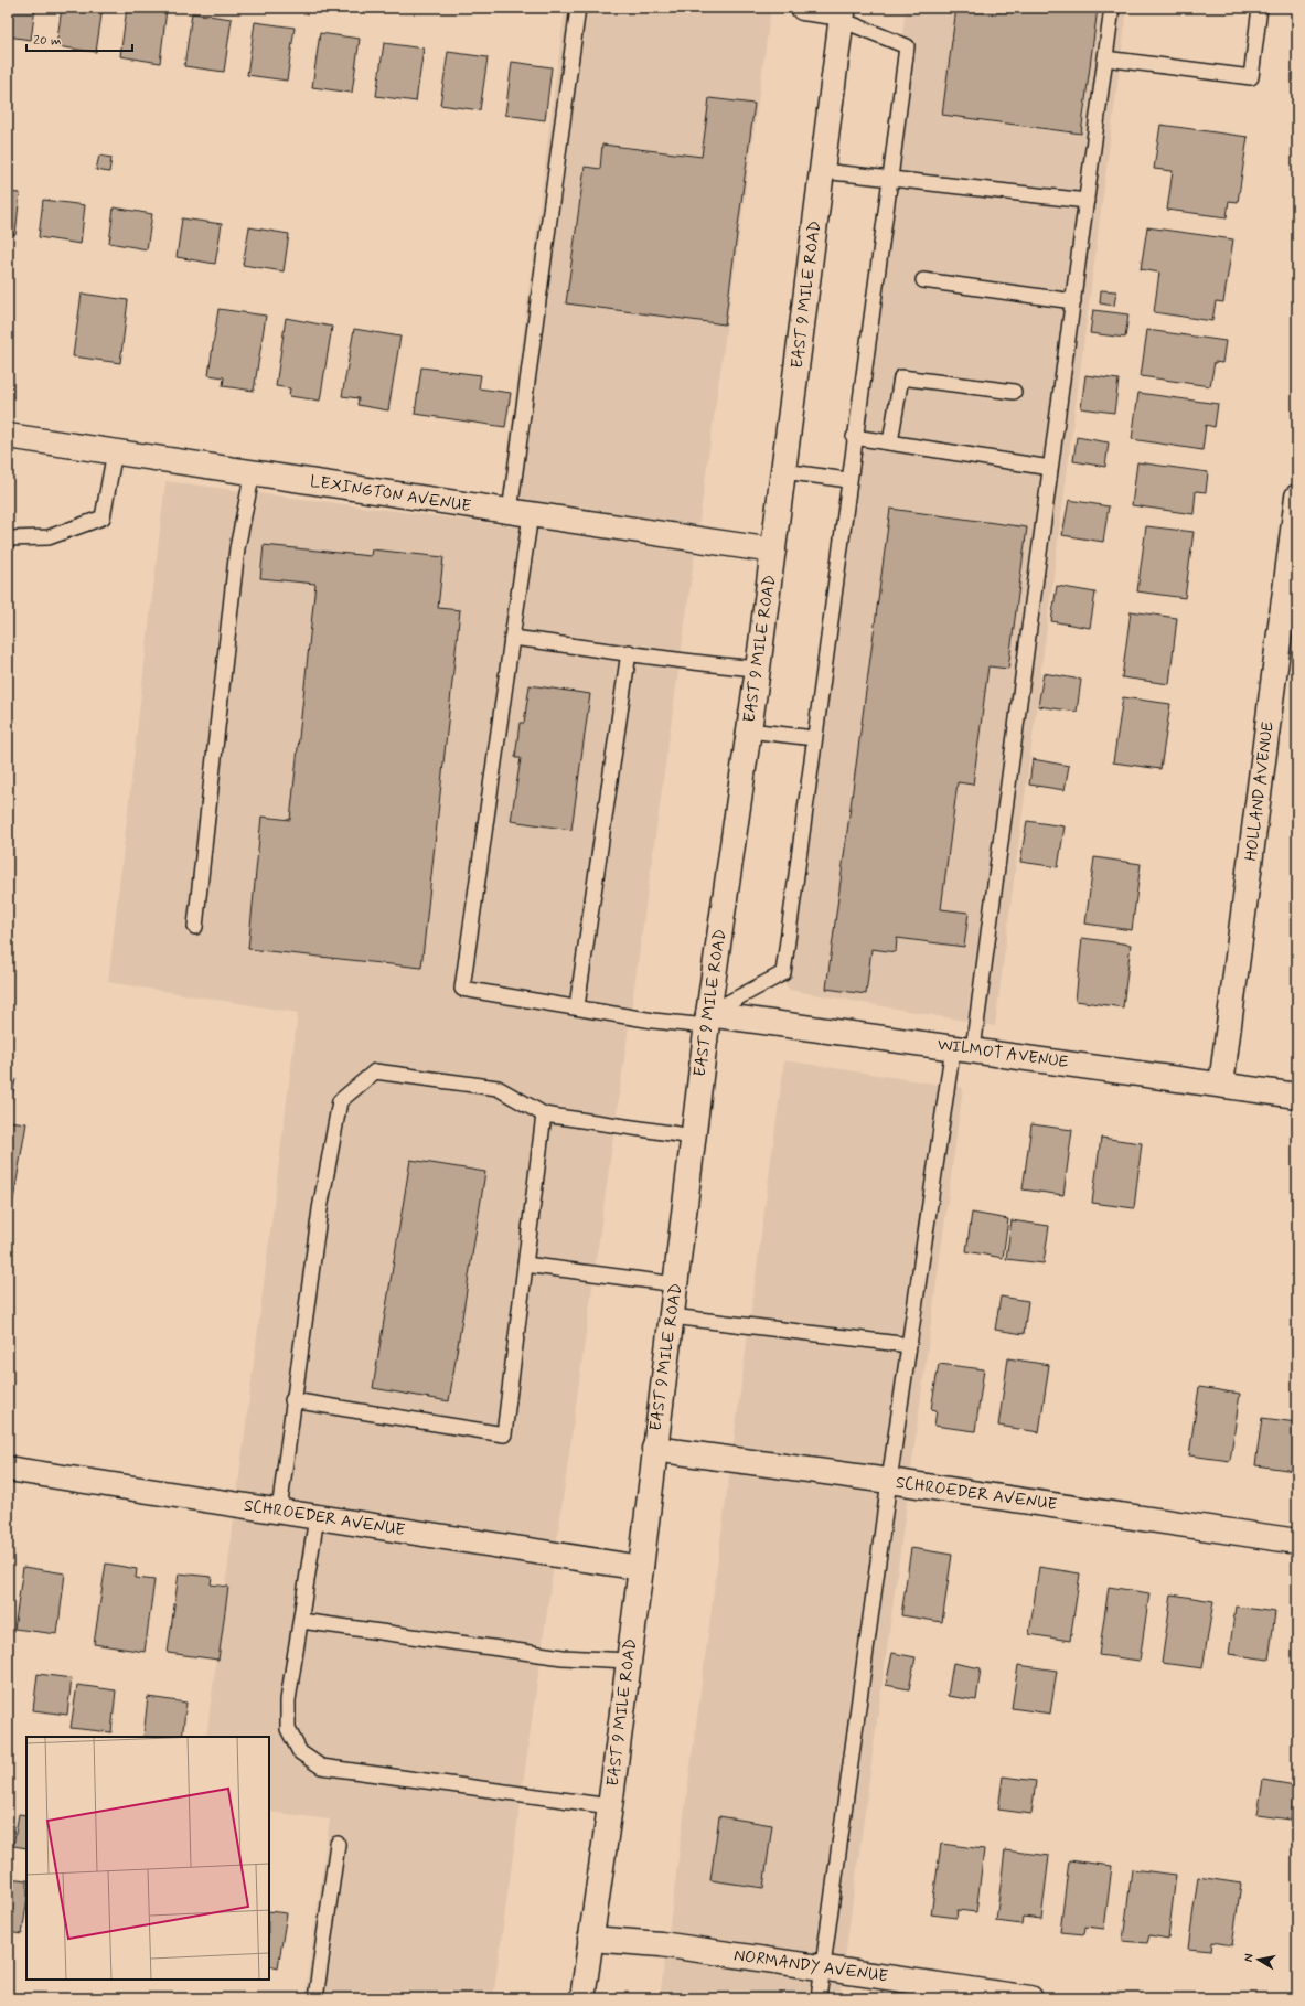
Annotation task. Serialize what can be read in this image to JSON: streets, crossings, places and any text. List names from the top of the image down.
{
  "streets": {
    "street": [
      "EAST 9 MILE ROAD",
      "LEXINGTON AVENUE",
      "HOLLAND AVENUE",
      "WILMOT AVENUE",
      "SCHROEDER AVENUE",
      "NORMANDY AVENUE"
    ]
  },
  "crossings": [
    ["EAST 9 MILE ROAD", "LEXINGTON AVENUE"],
    ["EAST 9 MILE ROAD", "WILMOT AVENUE"],
    ["EAST 9 MILE ROAD", "SCHROEDER AVENUE"],
    ["EAST 9 MILE ROAD", "NORMANDY AVENUE"],
    ["HOLLAND AVENUE", "WILMOT AVENUE"]
  ],
  "scale_bar": "20 m",
  "north": "left"
}
